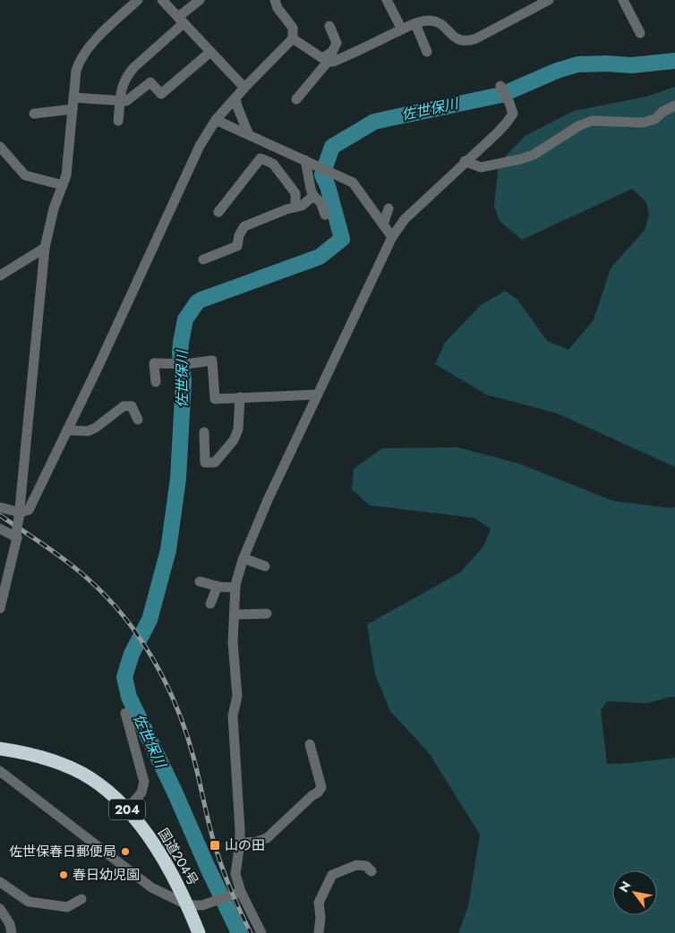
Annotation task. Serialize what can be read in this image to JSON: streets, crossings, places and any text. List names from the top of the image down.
{
  "streets": {
    "highway": ["204", "国道204号"]
  },
  "water": ["佐世保川"],
  "places": {
    "transit": ["山の田"],
    "other": ["佐世保春日郵便局", "春日幼児園"]
  },
  "north": "top left"
}
